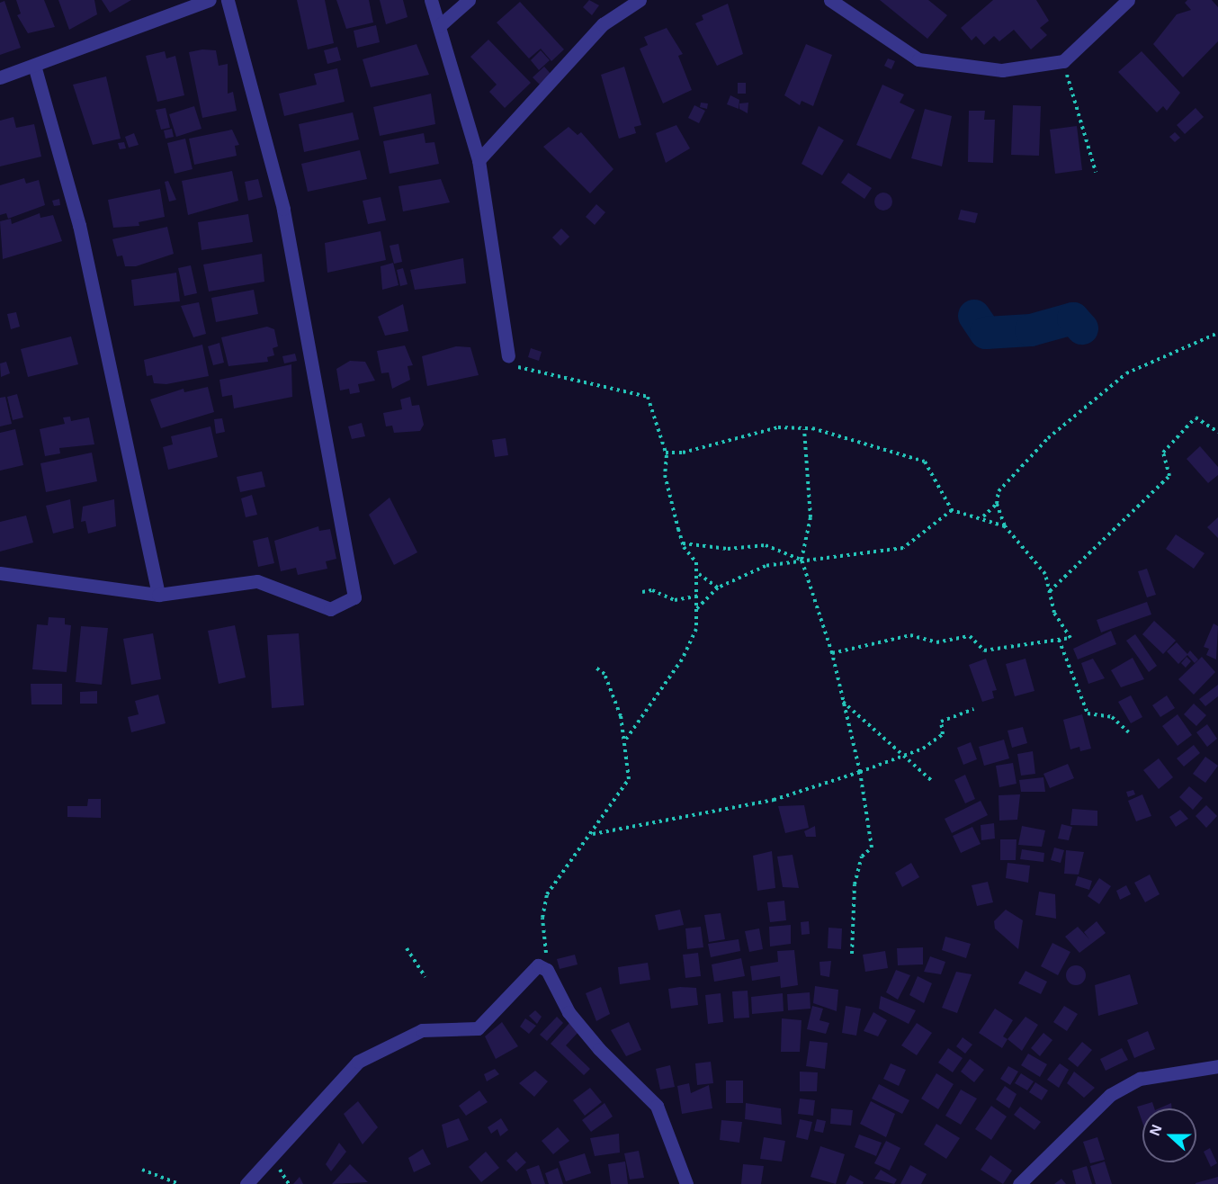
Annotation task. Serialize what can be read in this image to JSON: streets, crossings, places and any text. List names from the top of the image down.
{
  "north": "left"
}
